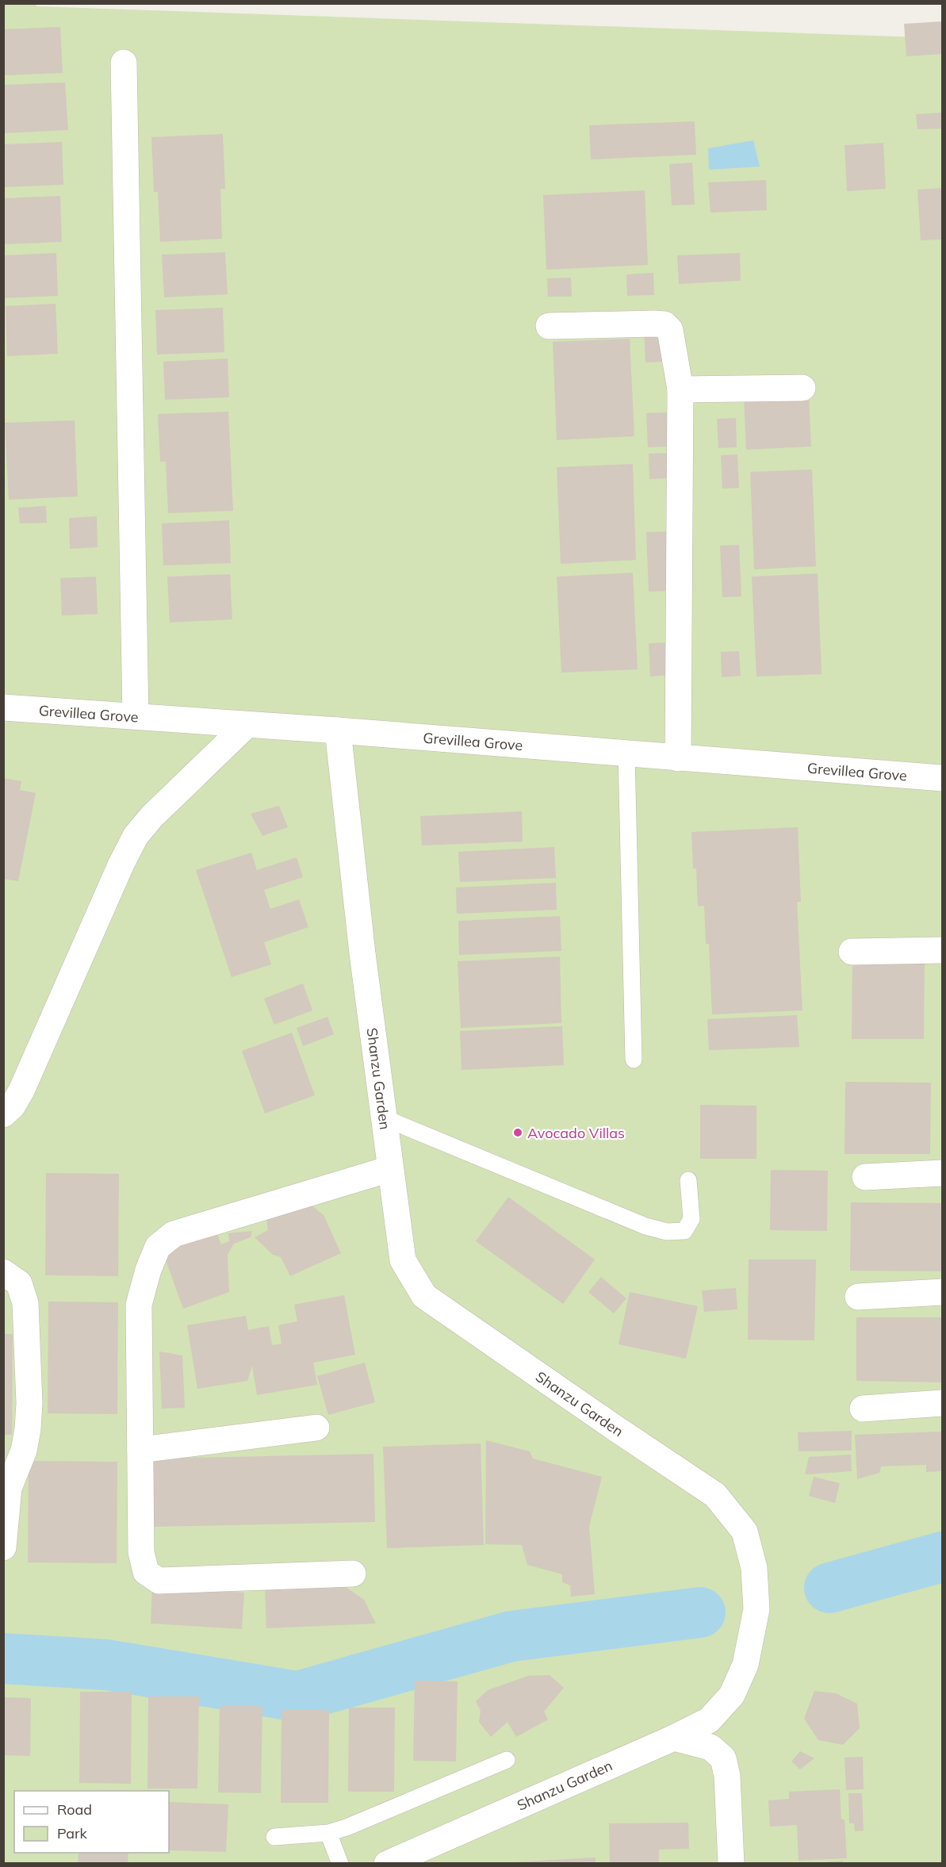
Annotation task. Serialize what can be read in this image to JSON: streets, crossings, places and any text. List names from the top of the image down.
{
  "streets": {
    "street": ["Grevillea Grove", "Shanzu Garden"]
  },
  "crossings": [
    ["Grevillea Grove", "Shanzu Garden"]
  ],
  "places": ["Avocado Villas"],
  "legend": ["Road", "Park"]
}
